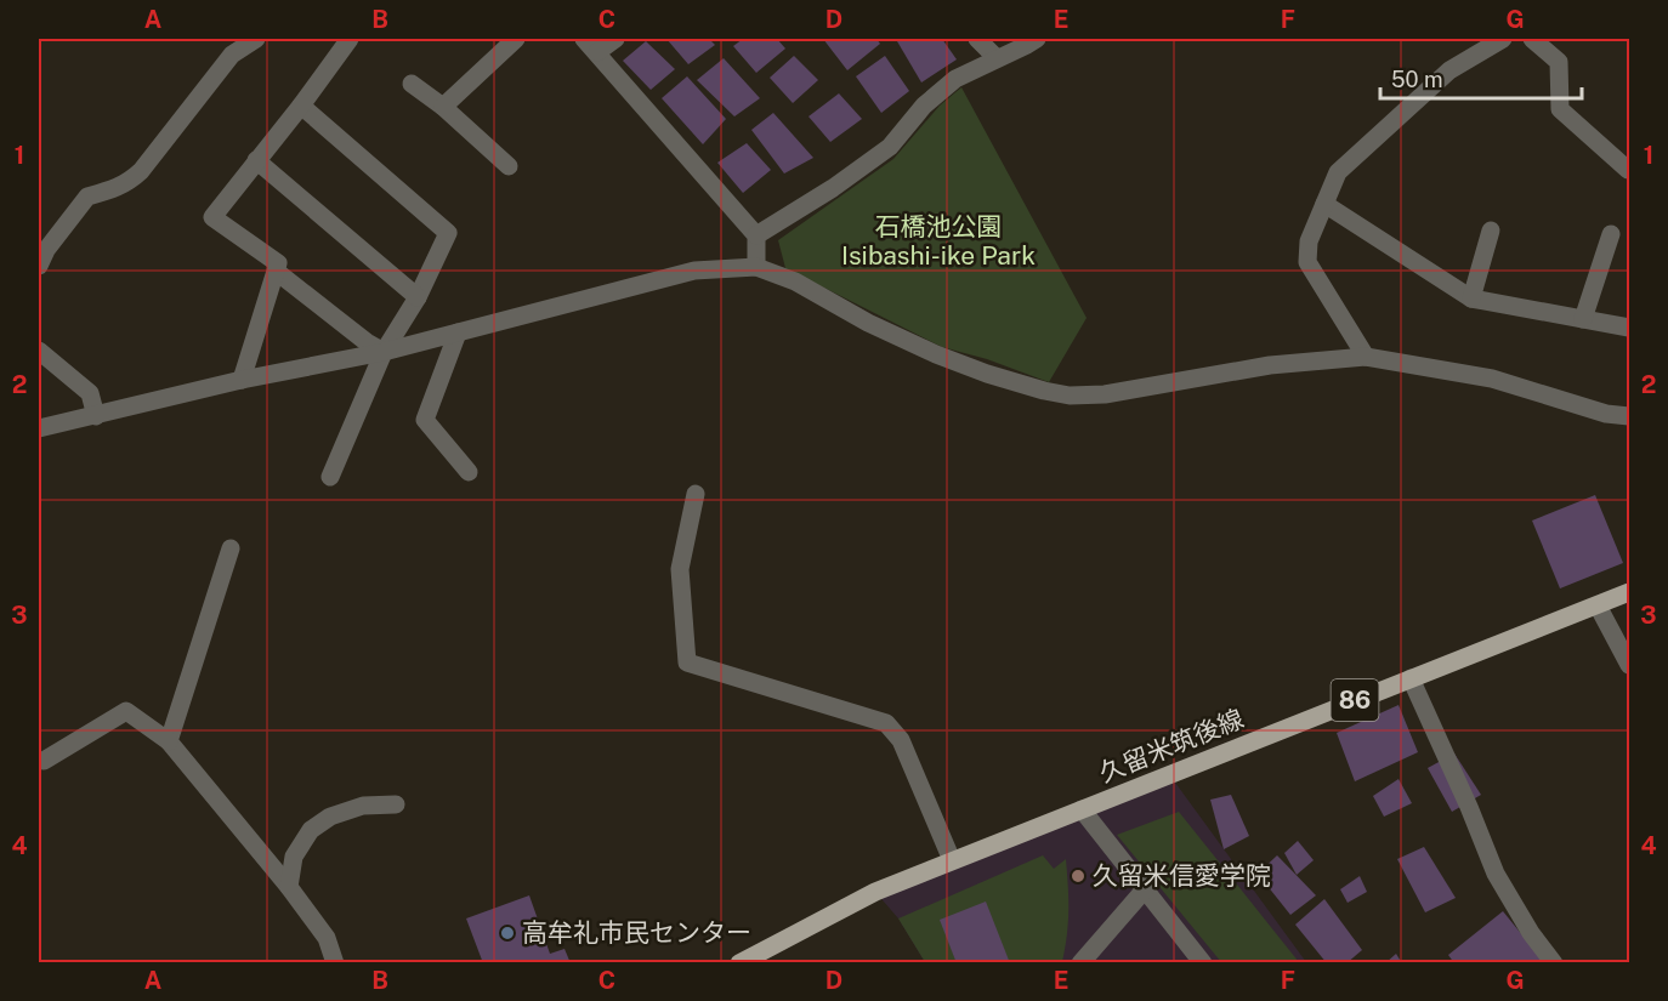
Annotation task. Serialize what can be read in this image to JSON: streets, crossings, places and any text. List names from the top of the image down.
{
  "streets": {
    "main road": ["86", "久留米筑後線"]
  },
  "parks": ["石橋池公園 Isibashi-ike Park"],
  "places": ["久留米信愛学院", "高牟礼市民センター"],
  "scale_bar": "50 m",
  "grid": {
    "columns": [
      "A",
      "B",
      "C",
      "D",
      "E",
      "F",
      "G"
    ],
    "rows": [
      "1",
      "2",
      "3",
      "4"
    ]
  }
}
